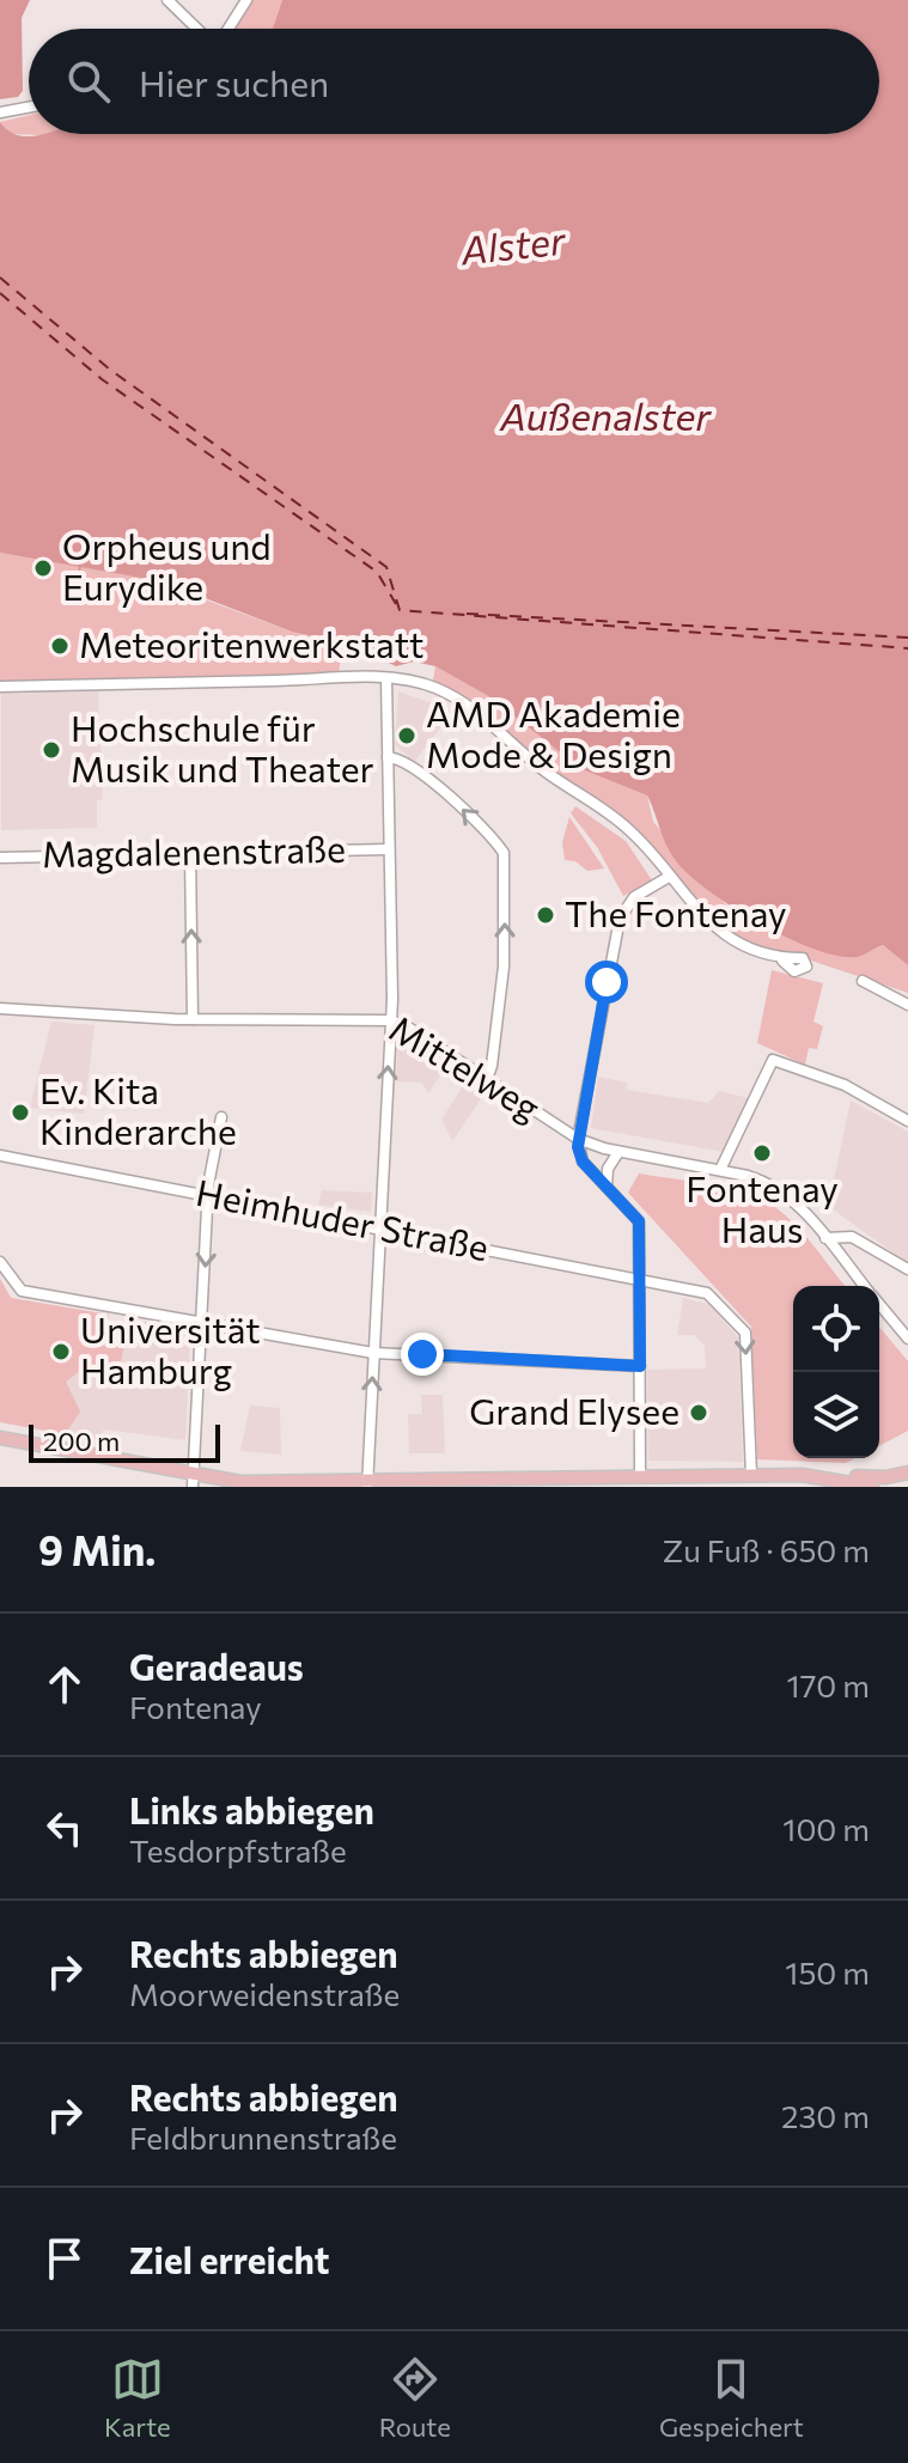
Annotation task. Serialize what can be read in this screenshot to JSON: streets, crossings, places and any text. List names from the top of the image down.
{
  "streets": {
    "street": ["Magdalenenstraße", "Mittelweg", "Heimhuder Straße"]
  },
  "water": ["Alster", "Außenalster"],
  "places": [
    "Orpheus und Eurydike",
    "Meteoritenwerkstatt",
    "AMD Akademie Mode & Design",
    "Hochschule für Musik und Theater",
    "The Fontenay",
    "Ev. Kita Kinderarche",
    "Fontenay Haus",
    "Universität Hamburg",
    "Grand Elysee"
  ],
  "scale_bar": "200 m",
  "page": {
    "search": "Hier suchen",
    "scale": "200 m",
    "heading": ["9 Min.", "Zu Fuß · 650 m"],
    "list": [
      ["Geradeaus", "Fontenay", "170 m"],
      ["Links abbiegen", "Tesdorpfstraße", "100 m"],
      ["Rechts abbiegen", "Moorweidenstraße", "150 m"],
      ["Rechts abbiegen", "Feldbrunnenstraße", "230 m"],
      "Ziel erreicht"
    ],
    "nav": ["Karte", "Route", "Gespeichert"]
  }
}
